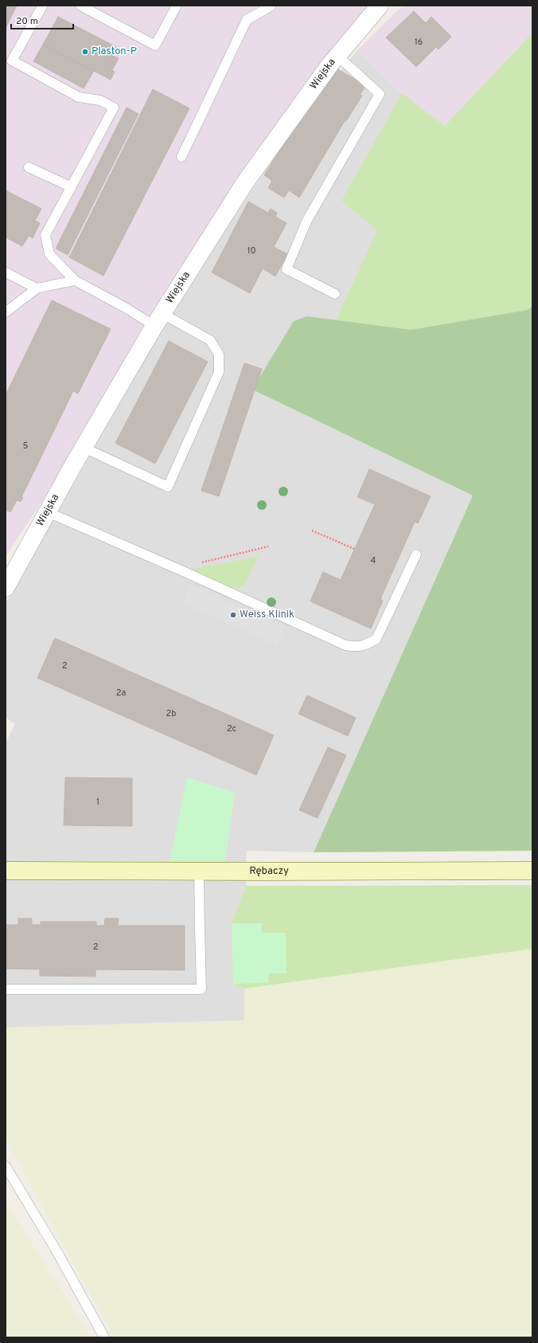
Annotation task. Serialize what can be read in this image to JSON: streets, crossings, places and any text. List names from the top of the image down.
{
  "streets": {
    "street": ["Wiejska", "Rębaczy"]
  },
  "places": ["Plaston-P", "Weiss Klinik"],
  "house_numbers": [
    "16",
    "10",
    "5",
    "4",
    "2",
    "2a",
    "2b",
    "2c",
    "1",
    "2"
  ],
  "scale_bar": "20 m"
}
